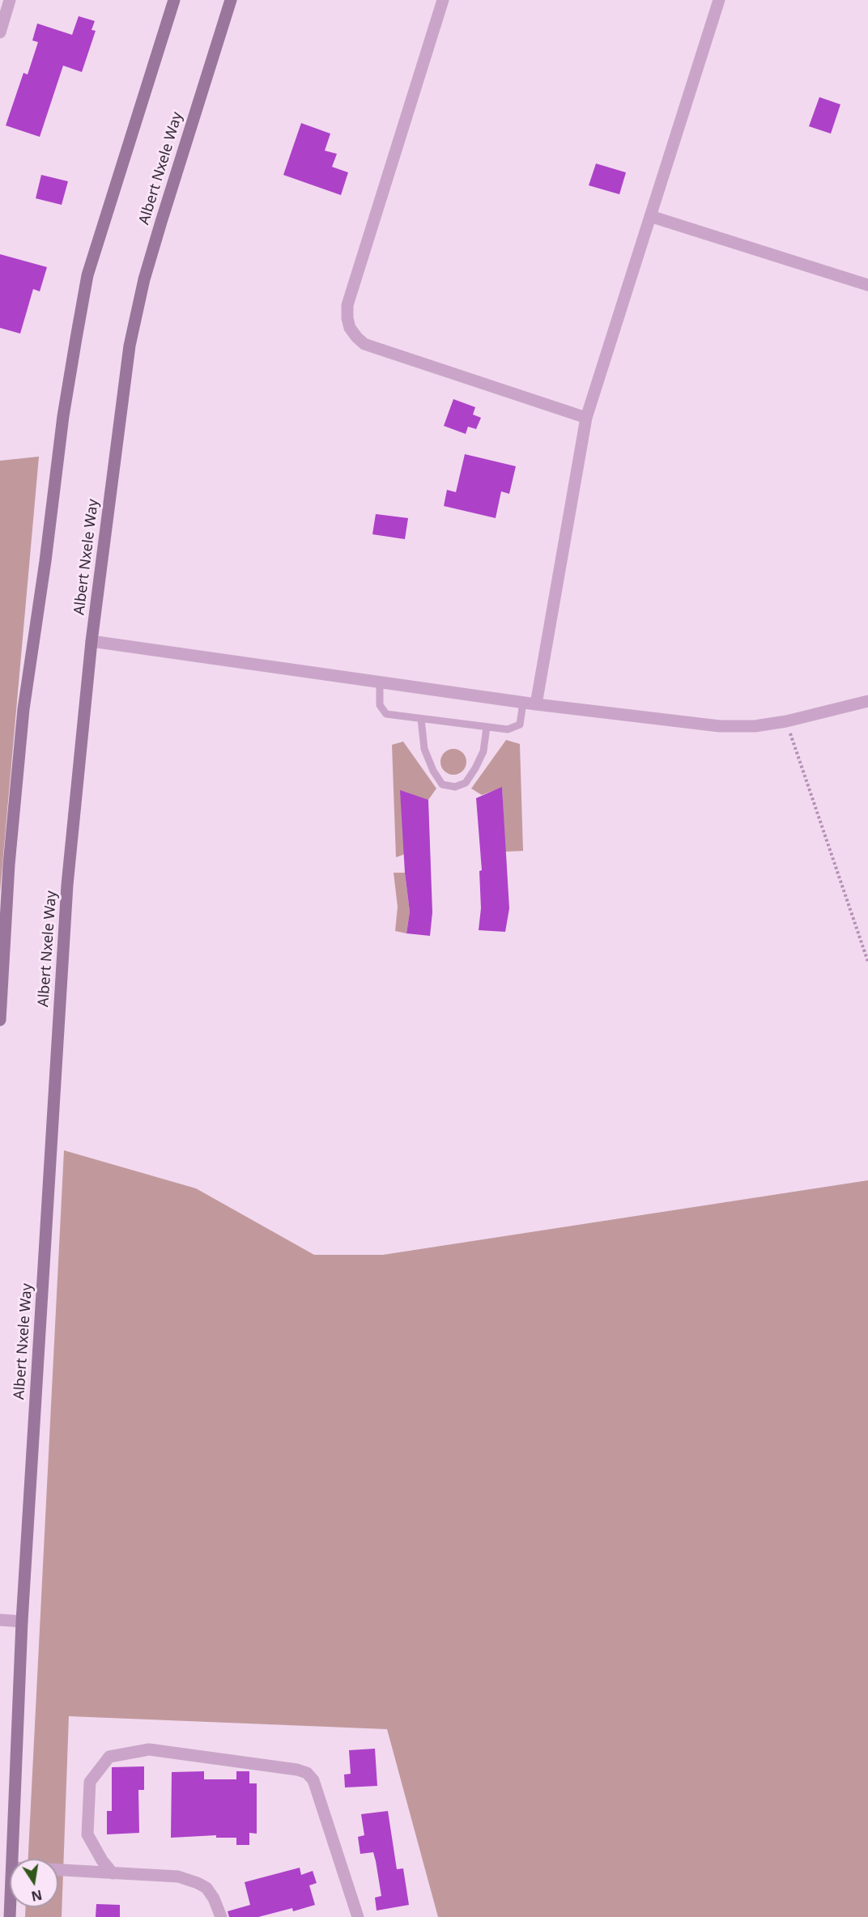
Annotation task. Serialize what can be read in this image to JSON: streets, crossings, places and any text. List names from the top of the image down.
{
  "streets": {
    "main road": ["Albert Nxele Way"]
  },
  "north": "bottom"
}
